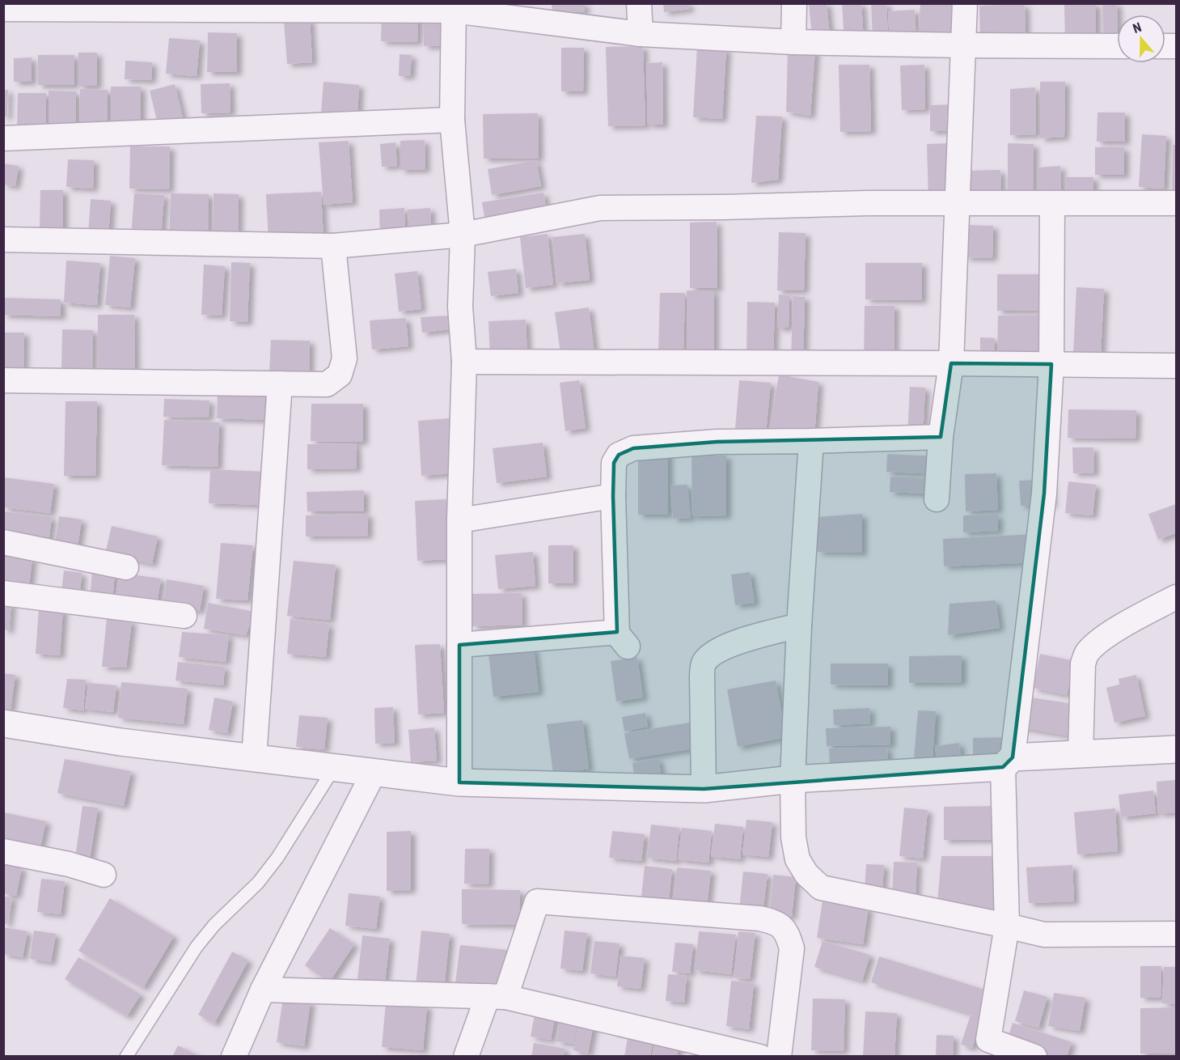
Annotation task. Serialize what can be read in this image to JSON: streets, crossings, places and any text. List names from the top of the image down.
{
  "north": "top"
}
